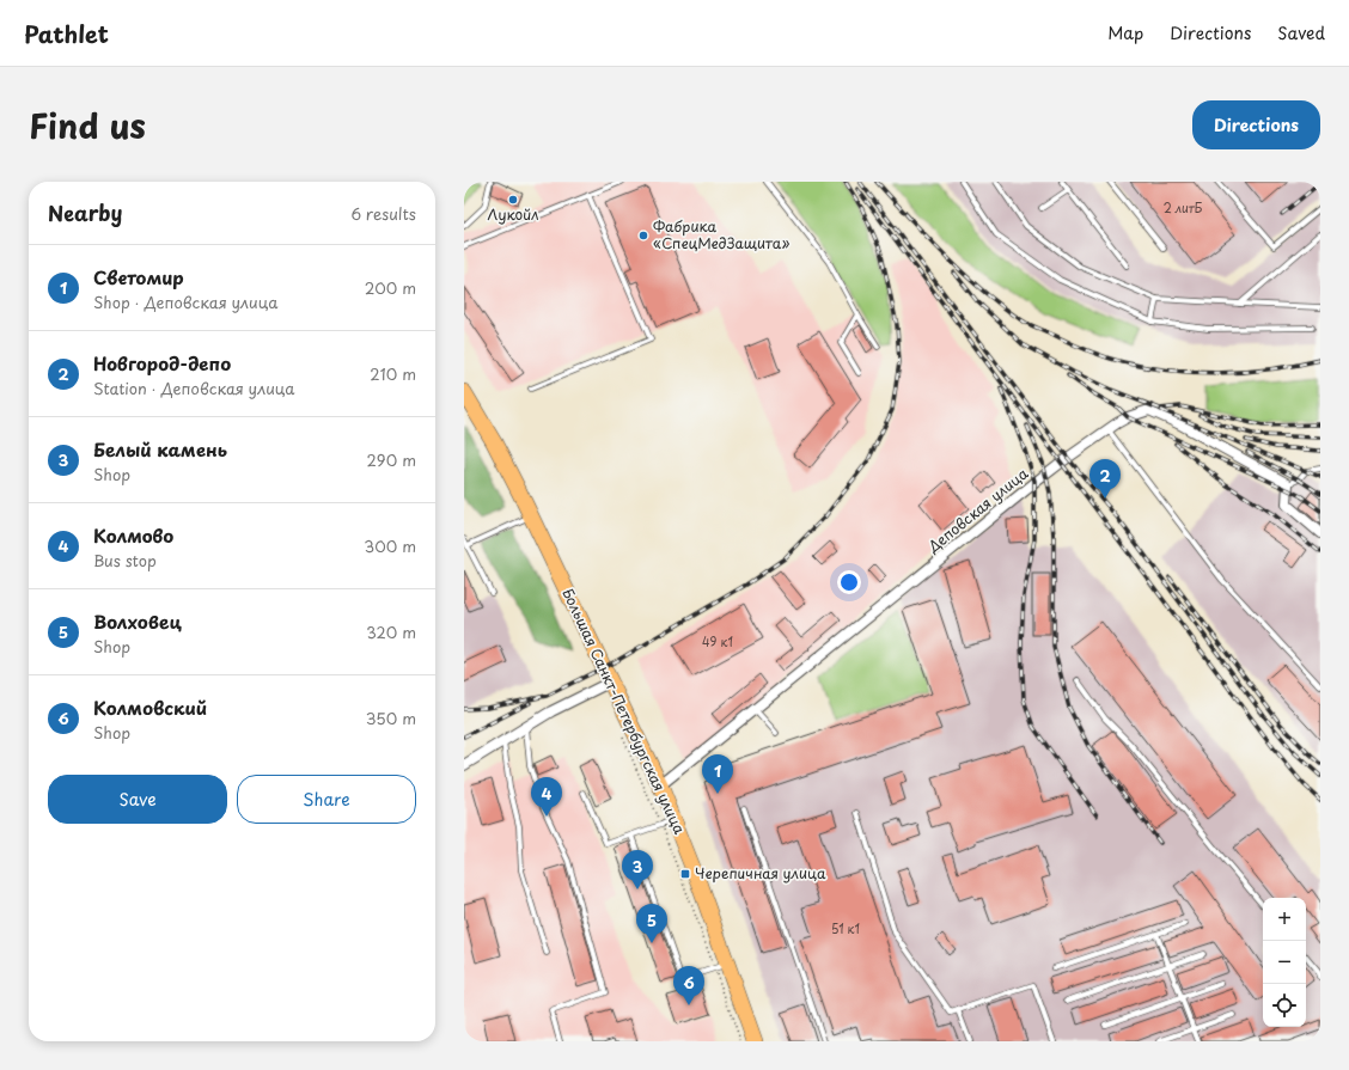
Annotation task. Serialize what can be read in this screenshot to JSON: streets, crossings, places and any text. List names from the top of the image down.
{
  "streets": {
    "main road": ["Большая Санкт-Петербургская улица"],
    "street": ["Деповская улица"]
  },
  "crossings": [
    ["Деповская улица", "Большая Санкт-Петербургская улица"]
  ],
  "places": {
    "other": ["Лукойл", "Фабрика «СпецМедЗащита»"],
    "transit": ["Черепичная улица"]
  },
  "house_numbers": ["2 литБ", "49 к1", "51 к1"],
  "page": {
    "header": "Pathlet",
    "nav": ["Map", "Directions", "Saved"],
    "title": "Find us",
    "buttons": [
      "Directions",
      ["Save", "Share"]
    ],
    "heading": ["Nearby", "6 results"],
    "list": [
      {
        "mark": "1",
        "name": "Светомир",
        "note": "Shop · Деповская улица",
        "value": "200 m"
      },
      {
        "mark": "2",
        "name": "Новгород-депо",
        "note": "Station · Деповская улица",
        "value": "210 m"
      },
      {
        "mark": "3",
        "name": "Белый камень",
        "note": "Shop",
        "value": "290 m"
      },
      {
        "mark": "4",
        "name": "Колмово",
        "note": "Bus stop",
        "value": "300 m"
      },
      {
        "mark": "5",
        "name": "Волховец",
        "note": "Shop",
        "value": "320 m"
      },
      {
        "mark": "6",
        "name": "Колмовский",
        "note": "Shop",
        "value": "350 m"
      }
    ],
    "pins": [
      "2",
      "1",
      "4",
      "3",
      "5",
      "6"
    ],
    "map_buttons": ["+", "−"]
  }
}
